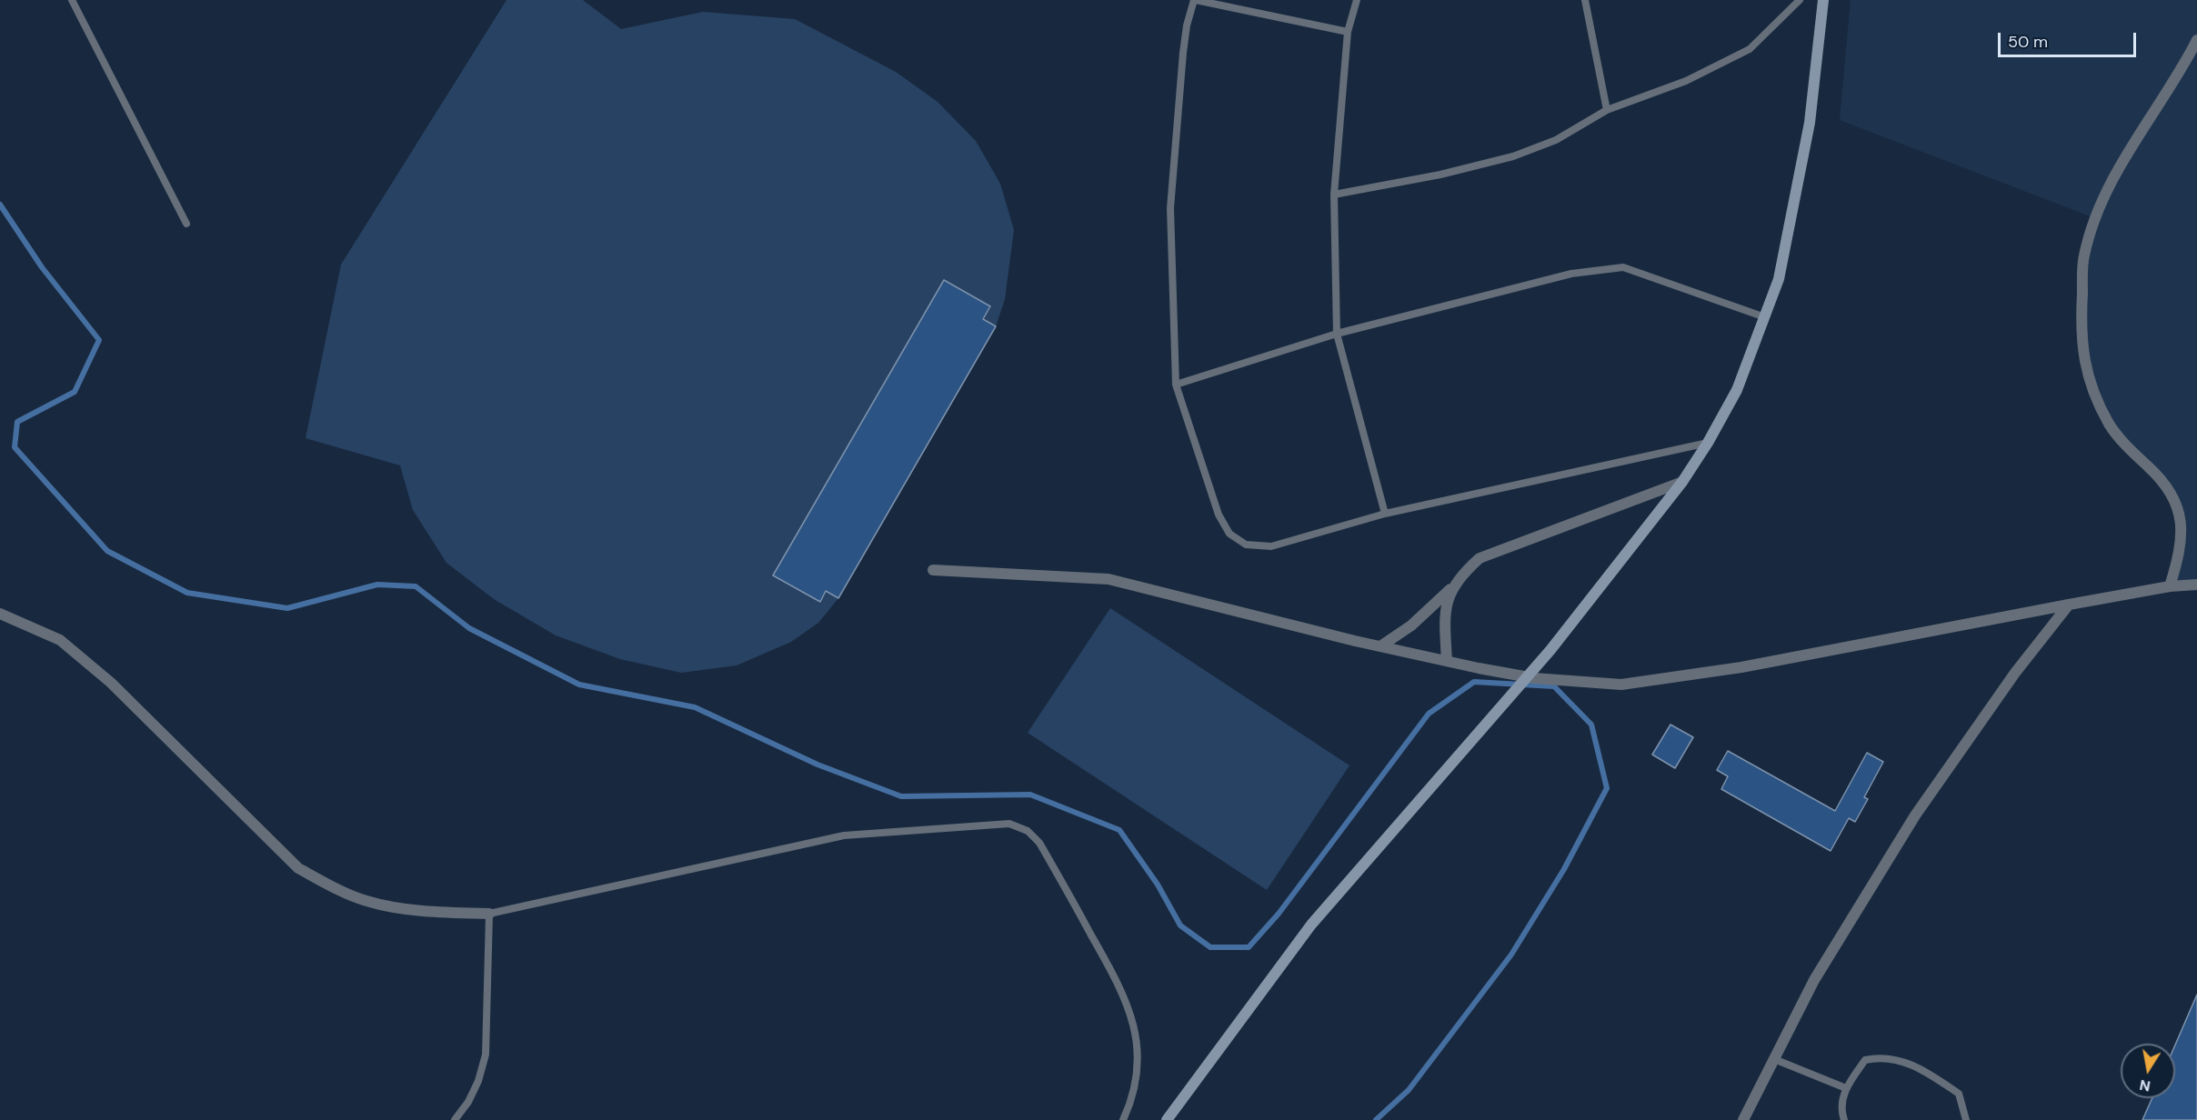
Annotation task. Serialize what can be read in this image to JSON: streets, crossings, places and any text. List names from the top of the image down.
{
  "scale_bar": "50 m",
  "north": "bottom"
}
